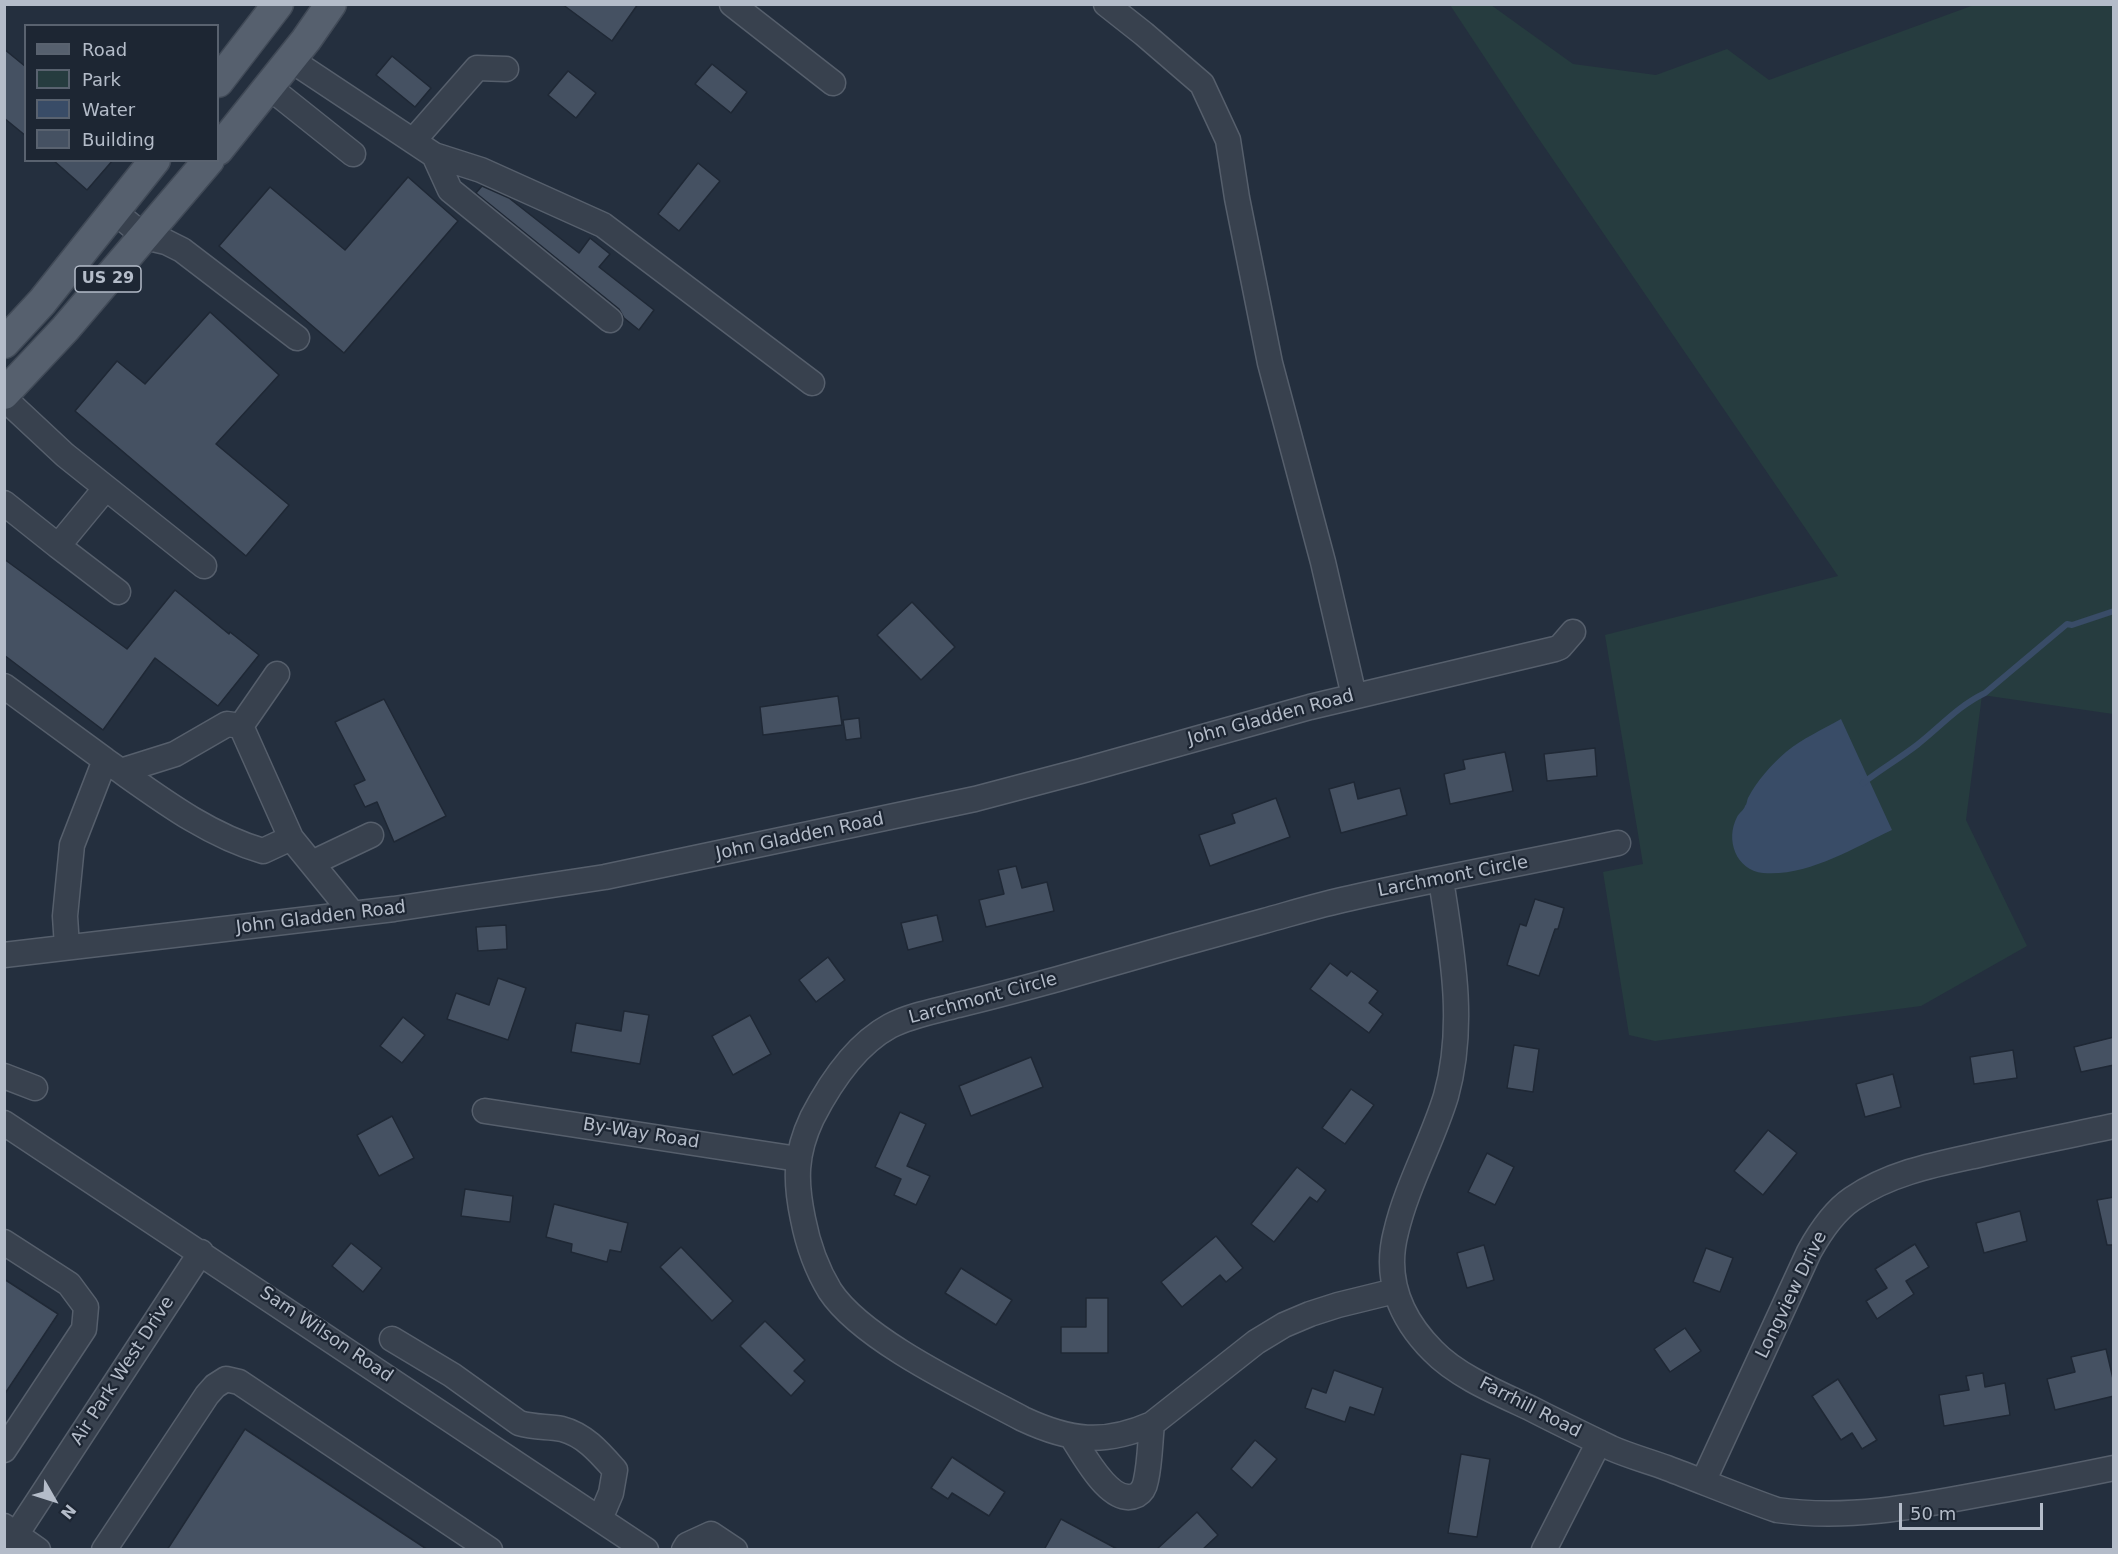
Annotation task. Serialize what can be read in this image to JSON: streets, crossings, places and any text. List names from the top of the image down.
{
  "streets": {
    "main road": ["US 29"],
    "street": [
      "John Gladden Road",
      "Larchmont Circle",
      "By-Way Road",
      "Longview Drive",
      "Sam Wilson Road",
      "Air Park West Drive",
      "Farrhill Road"
    ]
  },
  "crossings": [
    ["Larchmont Circle", "By-Way Road"],
    ["Larchmont Circle", "Farrhill Road"],
    ["Longview Drive", "Farrhill Road"],
    ["Sam Wilson Road", "Air Park West Drive"]
  ],
  "legend": [
    "Road",
    "Park",
    "Water",
    "Building"
  ],
  "scale_bar": "50 m",
  "north": "bottom right"
}
